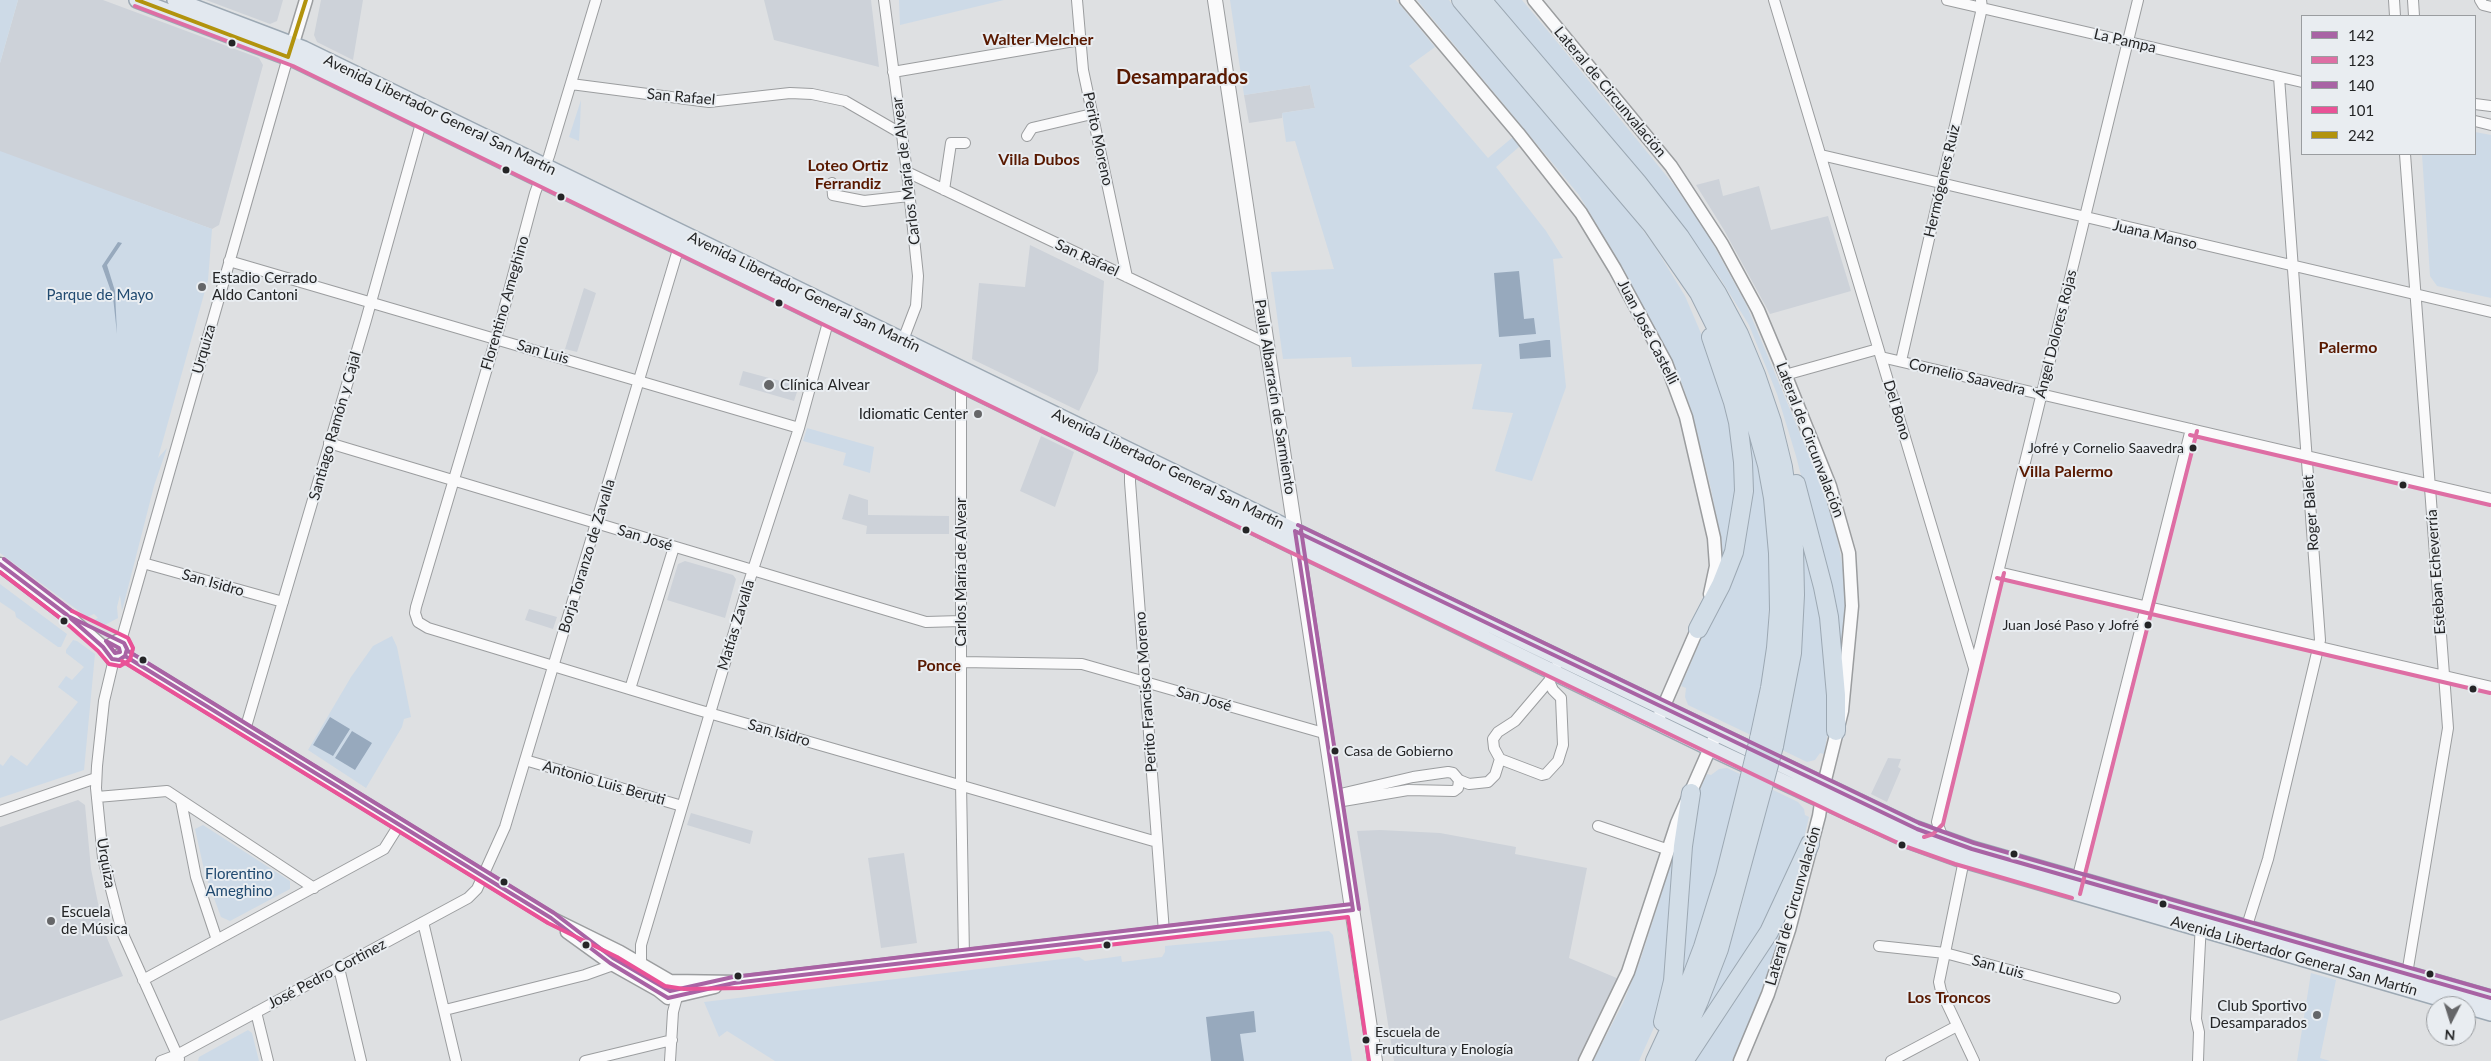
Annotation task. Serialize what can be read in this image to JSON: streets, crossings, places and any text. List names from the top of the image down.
{
  "streets": {
    "main road": ["Avenida Libertador General San Martín", "Paula Albarracín de Sarmiento"],
    "street": [
      "La Pampa",
      "Lateral de Circunvalación",
      "San Rafael",
      "Perito Moreno",
      "Carlos María de Alvear",
      "Hermógenes Ruiz",
      "Juana Manso",
      "Florentino Ameghino",
      "Juan José Castelli",
      "Ángel Dolores Rojas",
      "Urquiza",
      "San Luis",
      "Cornelio Saavedra",
      "Del Bono",
      "Santiago Ramón y Cajal",
      "Roger Balet",
      "San José",
      "Borja Toranzo de Zavalla",
      "Esteban Echeverría",
      "San Isidro",
      "Matías Zavalla",
      "Perito Francisco Moreno",
      "Antonio Luis Beruti",
      "José Pedro Cortinez"
    ]
  },
  "crossings": [
    ["La Pampa", "Hermógenes Ruiz"],
    ["La Pampa", "Ángel Dolores Rojas"],
    ["La Pampa", "Roger Balet"],
    ["Lateral de Circunvalación", "Avenida Libertador General San Martín"],
    ["Lateral de Circunvalación", "Cornelio Saavedra"],
    ["San Rafael", "Perito Moreno"],
    ["San Rafael", "Carlos María de Alvear"],
    ["San Rafael", "Florentino Ameghino"],
    ["San Rafael", "Paula Albarracín de Sarmiento"],
    ["Avenida Libertador General San Martín", "Carlos María de Alvear"],
    ["Avenida Libertador General San Martín", "Florentino Ameghino"],
    ["Avenida Libertador General San Martín", "Juan José Castelli"],
    ["Avenida Libertador General San Martín", "Urquiza"],
    ["Avenida Libertador General San Martín", "Paula Albarracín de Sarmiento"],
    ["Avenida Libertador General San Martín", "Santiago Ramón y Cajal"],
    ["Avenida Libertador General San Martín", "Roger Balet"],
    ["Avenida Libertador General San Martín", "Borja Toranzo de Zavalla"],
    ["Avenida Libertador General San Martín", "Esteban Echeverría"],
    ["Avenida Libertador General San Martín", "Matías Zavalla"],
    ["Avenida Libertador General San Martín", "Perito Francisco Moreno"],
    ["Carlos María de Alvear", "San José"],
    ["Carlos María de Alvear", "San Isidro"],
    ["Hermógenes Ruiz", "Juana Manso"],
    ["Hermógenes Ruiz", "Cornelio Saavedra"],
    ["Juana Manso", "Ángel Dolores Rojas"],
    ["Juana Manso", "Del Bono"],
    ["Juana Manso", "Roger Balet"],
    ["Juana Manso", "Esteban Echeverría"],
    ["Florentino Ameghino", "San Luis"],
    ["Florentino Ameghino", "San José"],
    ["Florentino Ameghino", "San Isidro"],
    ["Ángel Dolores Rojas", "Cornelio Saavedra"],
    ["Ángel Dolores Rojas", "Del Bono"],
    ["Urquiza", "San Luis"],
    ["Urquiza", "San Isidro"],
    ["Urquiza", "José Pedro Cortinez"],
    ["San Luis", "Santiago Ramón y Cajal"],
    ["San Luis", "Borja Toranzo de Zavalla"],
    ["San Luis", "Matías Zavalla"],
    ["Cornelio Saavedra", "Del Bono"],
    ["Cornelio Saavedra", "Roger Balet"],
    ["Cornelio Saavedra", "Esteban Echeverría"],
    ["Paula Albarracín de Sarmiento", "San José"],
    ["Santiago Ramón y Cajal", "San José"],
    ["Santiago Ramón y Cajal", "San Isidro"],
    ["San José", "Borja Toranzo de Zavalla"],
    ["San José", "Matías Zavalla"],
    ["San José", "Perito Francisco Moreno"],
    ["Borja Toranzo de Zavalla", "San Isidro"],
    ["Borja Toranzo de Zavalla", "Antonio Luis Beruti"],
    ["Borja Toranzo de Zavalla", "José Pedro Cortinez"],
    ["San Isidro", "Matías Zavalla"],
    ["San Isidro", "Perito Francisco Moreno"],
    ["Matías Zavalla", "Antonio Luis Beruti"]
  ],
  "districts": [
    "Walter Melcher",
    "Desamparados",
    "Villa Dubos",
    "Loteo Ortiz Ferrandiz",
    "Palermo",
    "Villa Palermo",
    "Ponce",
    "Los Troncos"
  ],
  "parks": ["Parque de Mayo", "Florentino Ameghino"],
  "places": [
    "Estadio Cerrado Aldo Cantoni",
    "Clínica Alvear",
    "Idiomatic Center",
    "Jofré y Cornelio Saavedra",
    "Juan José Paso y Jofré",
    "Casa de Gobierno",
    "Escuela de Música",
    "Club Sportivo Desamparados",
    "Escuela de Fruticultura y Enología"
  ],
  "lines": [
    "transit line 242",
    "transit line 123",
    "transit line 140",
    "transit line 142",
    "transit line 101"
  ],
  "legend": [
    "142",
    "123",
    "140",
    "101",
    "242"
  ],
  "north": "bottom"
}
